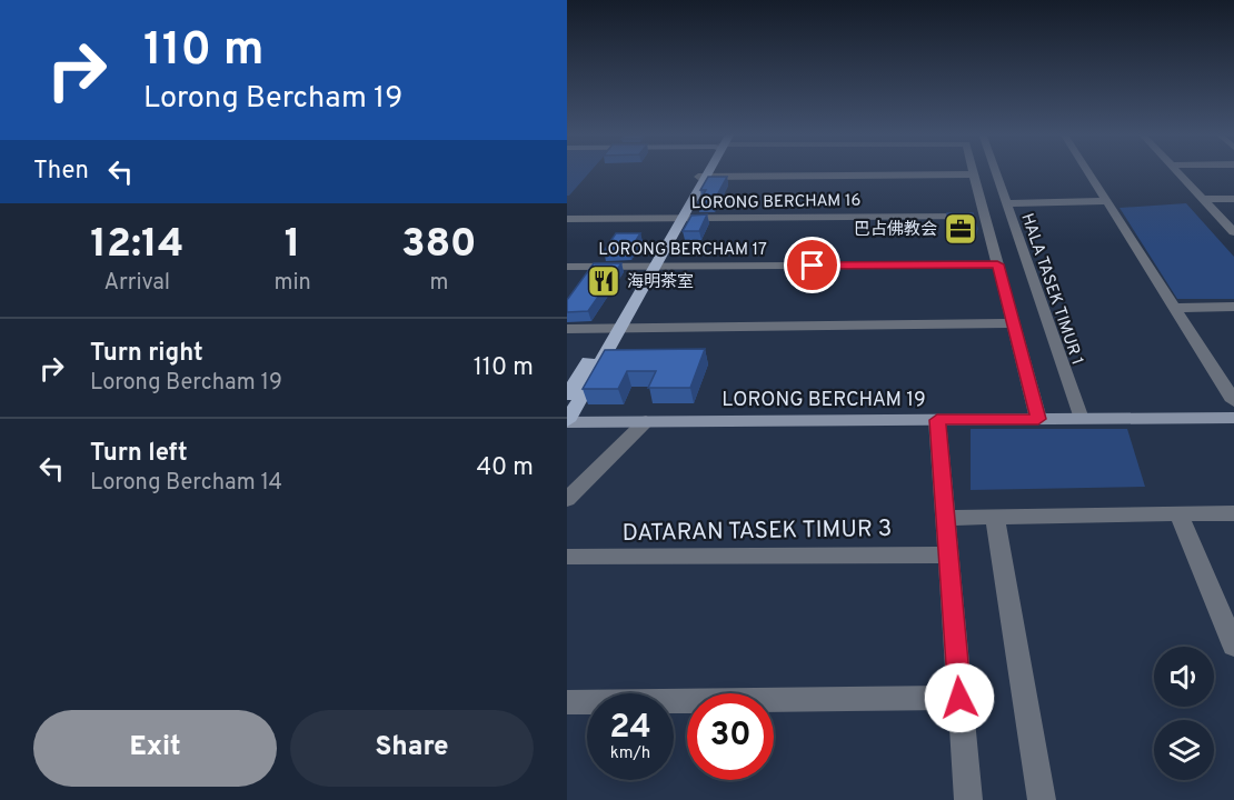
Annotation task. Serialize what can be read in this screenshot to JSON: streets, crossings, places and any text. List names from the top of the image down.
{
  "streets": {
    "street": [
      "LORONG BERCHAM 16",
      "LORONG BERCHAM 17",
      "HALA TASEK TIMUR 1",
      "LORONG BERCHAM 19",
      "DATARAN TASEK TIMUR 3"
    ]
  },
  "crossings": [
    ["HALA TASEK TIMUR 1", "LORONG BERCHAM 19"]
  ],
  "places": {
    "office": ["巴占佛教会"],
    "restaurant": ["海明茶室"]
  },
  "page": {
    "turn": ["110 m", "Lorong Bercham 19"],
    "then": "Then",
    "eta": [
      "12:14",
      "Arrival",
      "1",
      "min",
      "380",
      "m"
    ],
    "list": [
      {
        "name": "Turn right",
        "note": "Lorong Bercham 19",
        "value": "110 m"
      },
      {
        "name": "Turn left",
        "note": "Lorong Bercham 14",
        "value": "40 m"
      }
    ],
    "speed": "24 km/h",
    "limit": "30",
    "buttons": ["Exit", "Share"]
  }
}
